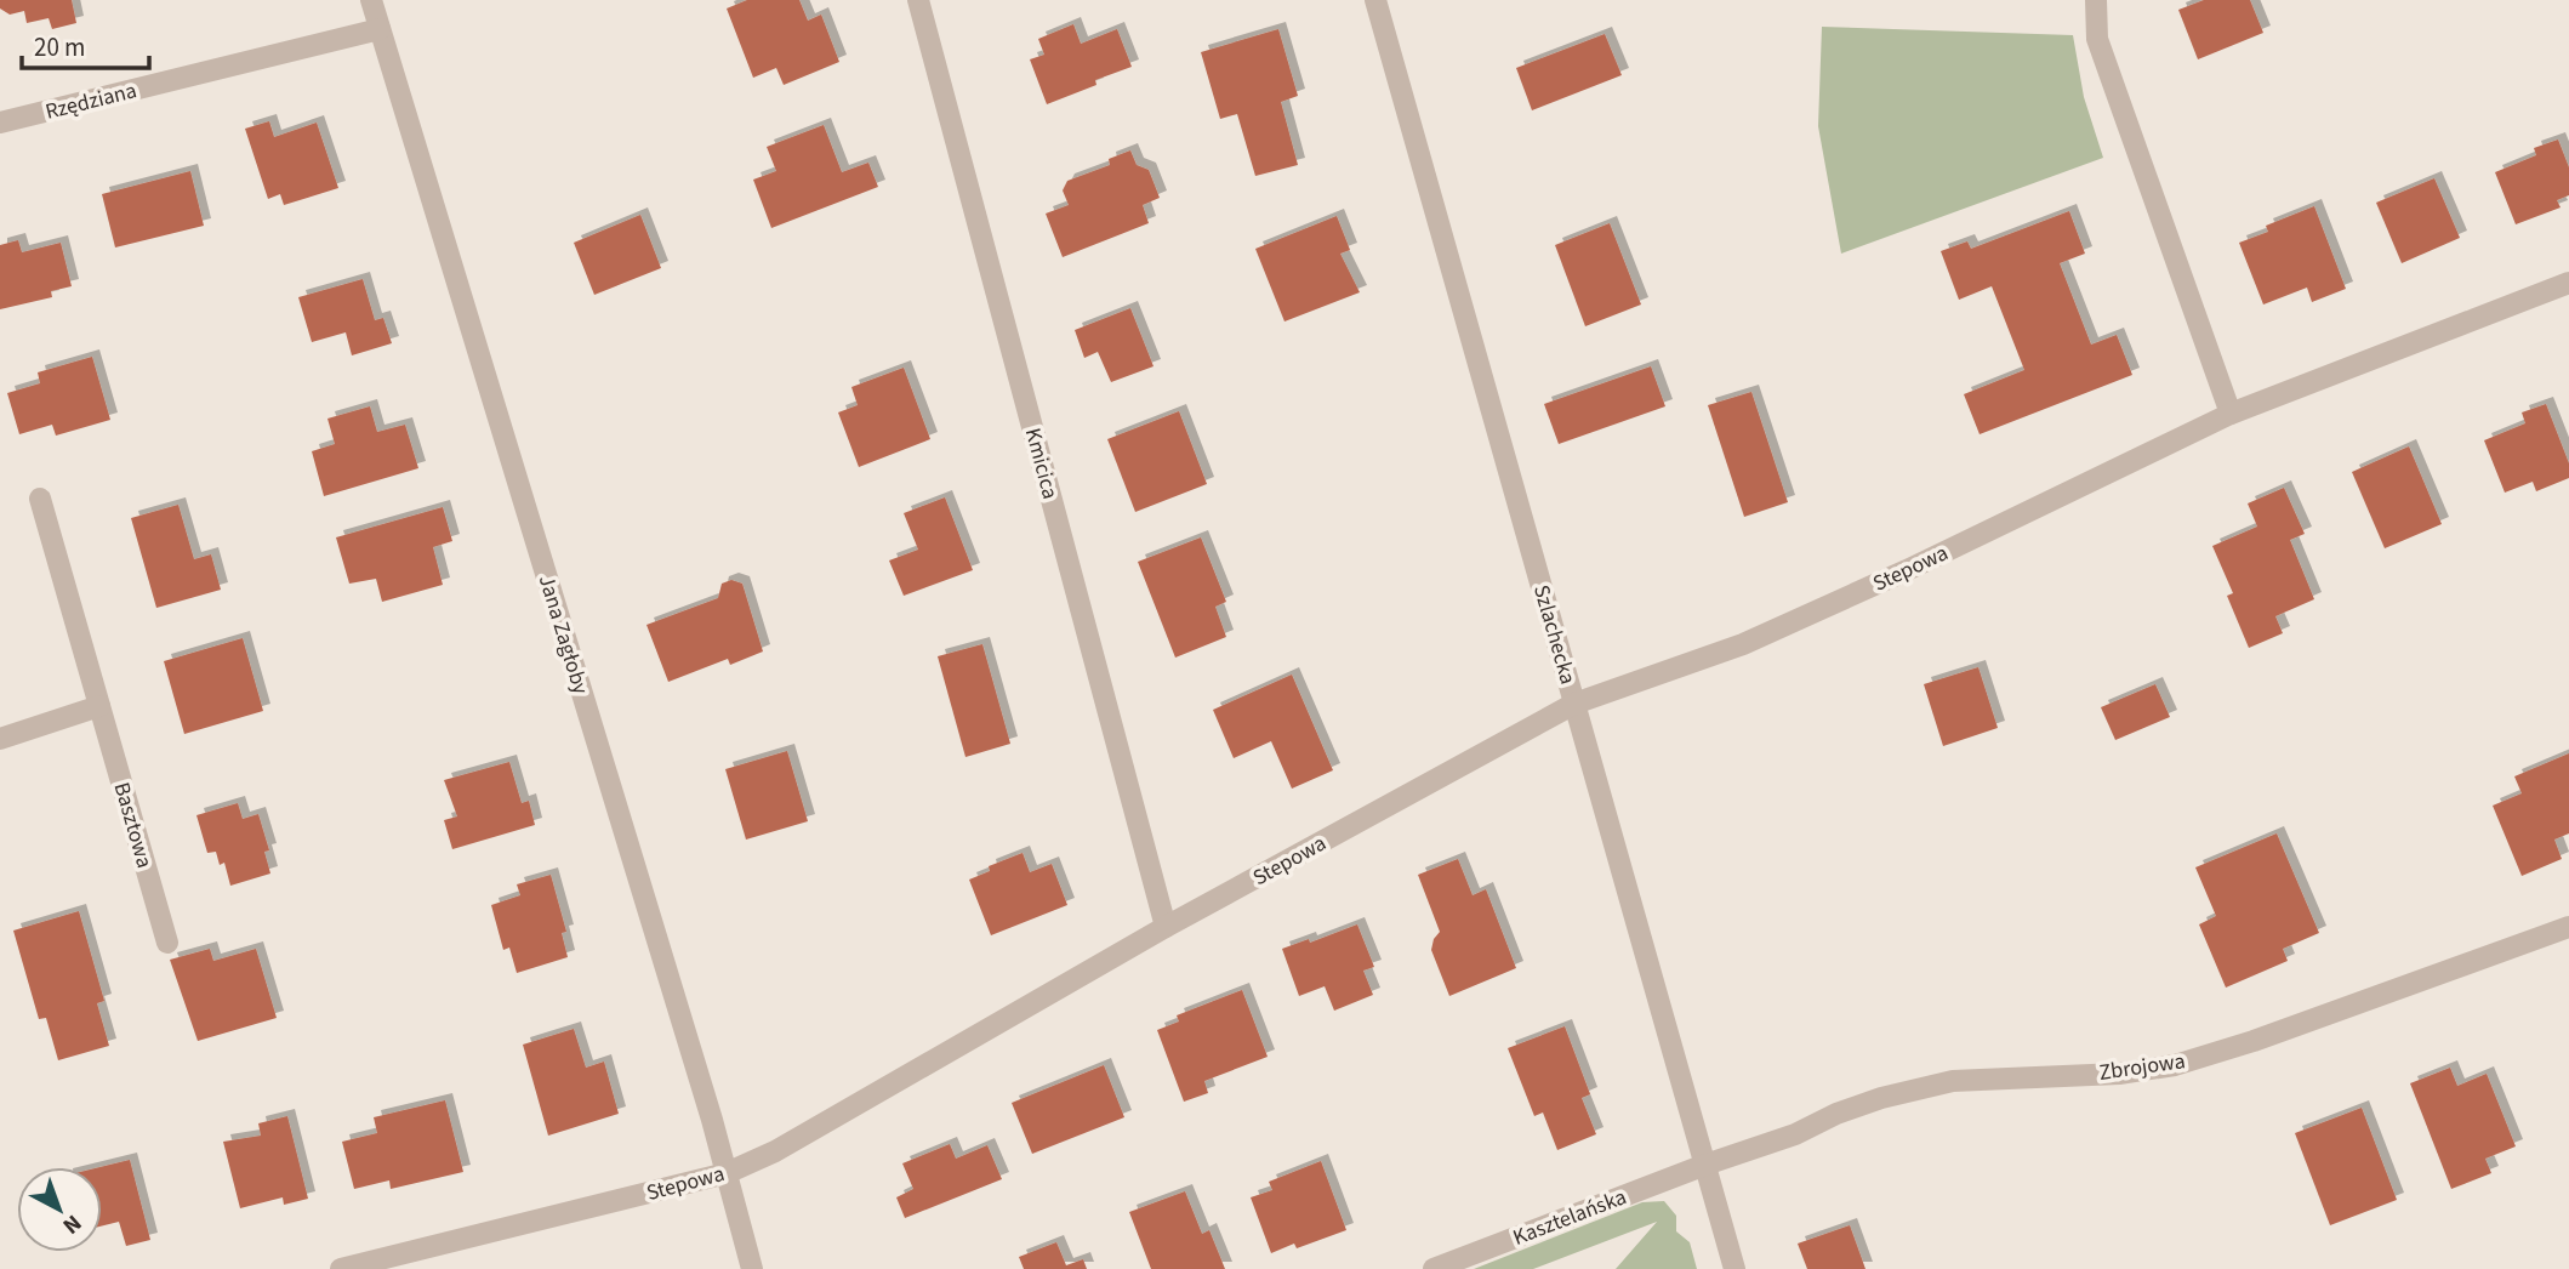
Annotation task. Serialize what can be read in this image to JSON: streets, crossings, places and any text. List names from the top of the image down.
{
  "streets": {
    "street": [
      "Rzędziana",
      "Kmicica",
      "Stepowa",
      "Jana Zagłoby",
      "Szlachecka",
      "Basztowa",
      "Zbrojowa",
      "Kasztelańska"
    ]
  },
  "crossings": [
    ["Rzędziana", "Jana Zagłoby"],
    ["Kmicica", "Stepowa"],
    ["Stepowa", "Jana Zagłoby"],
    ["Stepowa", "Szlachecka"],
    ["Szlachecka", "Zbrojowa"],
    ["Szlachecka", "Kasztelańska"],
    ["Zbrojowa", "Kasztelańska"]
  ],
  "scale_bar": "20 m",
  "north": "bottom right"
}
